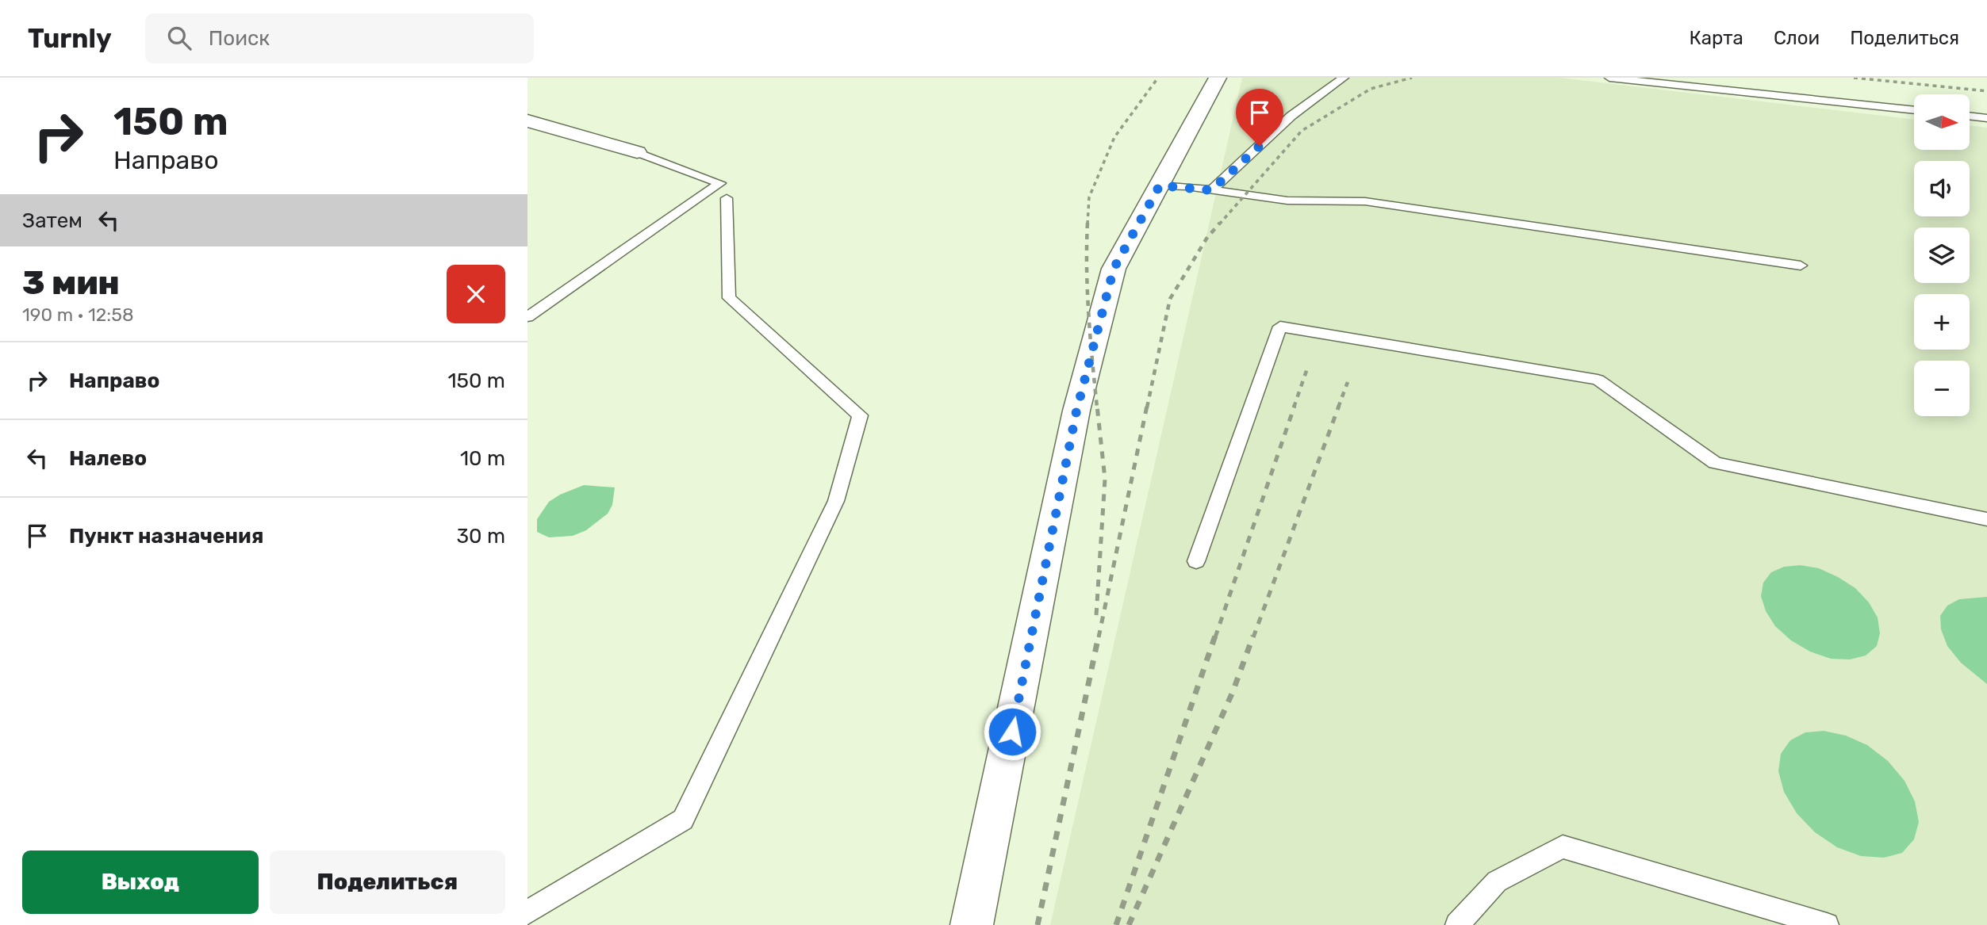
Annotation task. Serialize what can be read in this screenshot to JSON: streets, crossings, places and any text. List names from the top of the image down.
{
  "north": "right",
  "page": {
    "header": "Turnly",
    "search": "Поиск",
    "nav": ["Карта", "Слои", "Поделиться"],
    "turn": ["150 m", "Направо"],
    "map_buttons": ["+", "−"],
    "then": "Затем",
    "heading": ["3 мин", "190 m · 12:58"],
    "list": [
      {
        "name": "Направо",
        "value": "150 m"
      },
      {
        "name": "Налево",
        "value": "10 m"
      },
      {
        "name": "Пункт назначения",
        "value": "30 m"
      }
    ],
    "buttons": ["Выход", "Поделиться"]
  }
}
